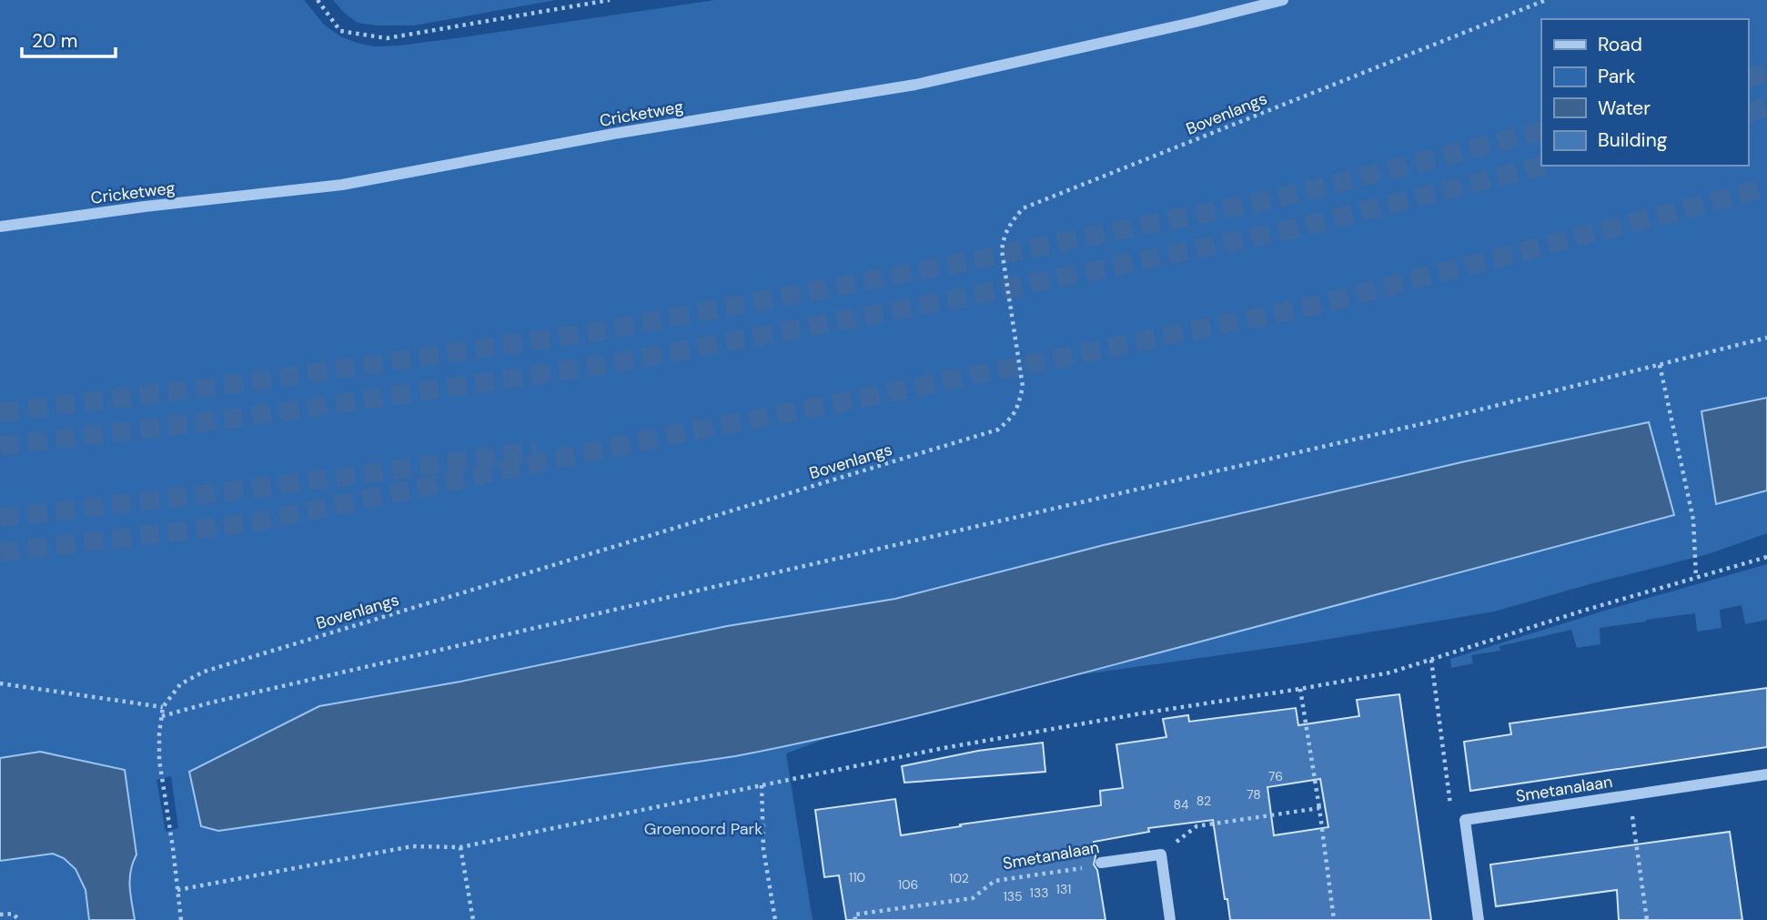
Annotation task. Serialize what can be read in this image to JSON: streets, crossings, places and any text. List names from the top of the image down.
{
  "streets": {
    "street": ["Cricketweg", "Smetanalaan"],
    "path": ["Bovenlangs"]
  },
  "parks": ["Groenoord Park"],
  "house_numbers": [
    "76",
    "78",
    "82",
    "84",
    "110",
    "102",
    "106",
    "131",
    "133",
    "135"
  ],
  "legend": [
    "Road",
    "Park",
    "Water",
    "Building"
  ],
  "scale_bar": "20 m"
}
